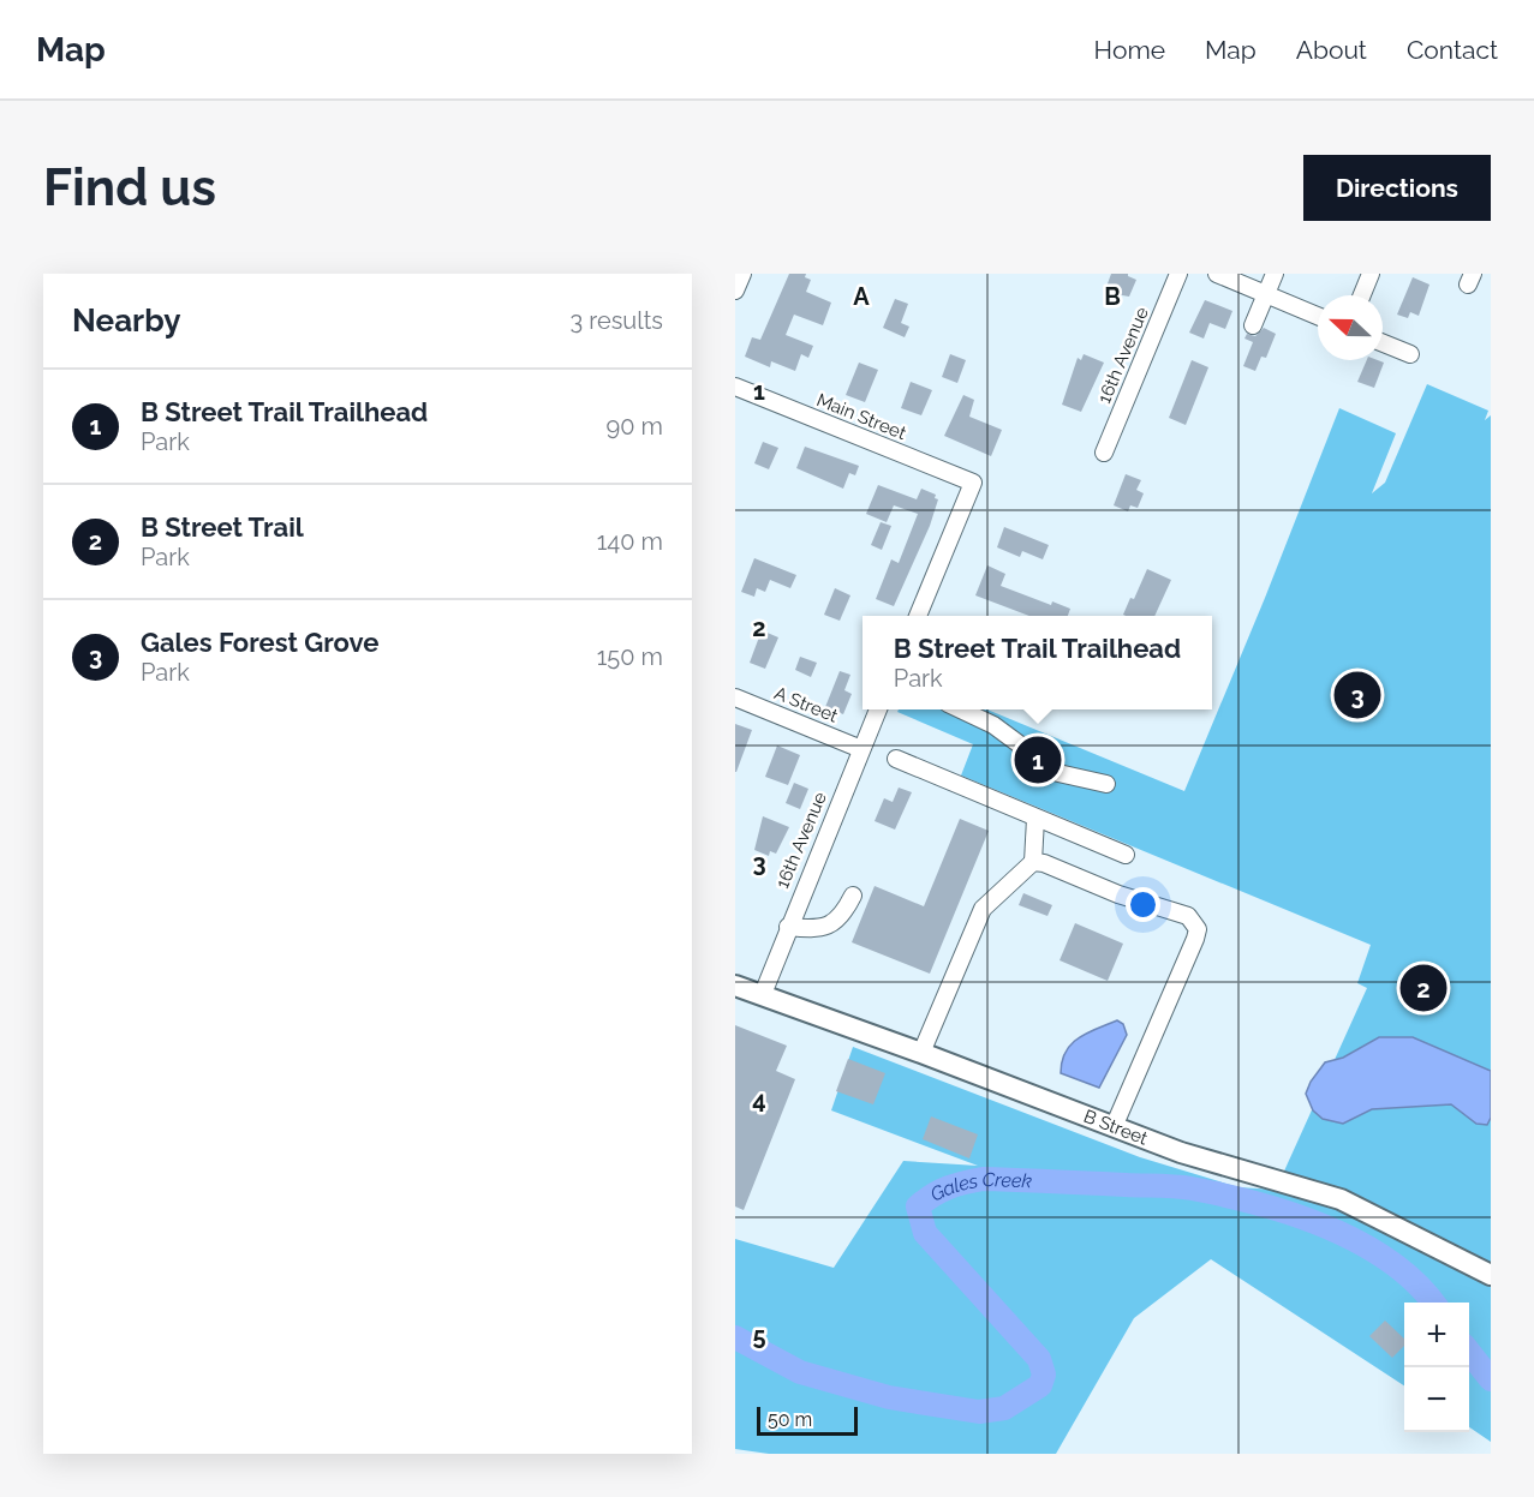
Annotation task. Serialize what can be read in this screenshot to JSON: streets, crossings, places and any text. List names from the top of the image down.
{
  "streets": {
    "main road": ["B Street"],
    "street": ["16th Avenue", "Main Street", "A Street"]
  },
  "crossings": [
    ["16th Avenue", "A Street"],
    ["16th Avenue", "B Street"]
  ],
  "water": ["Gales Creek"],
  "scale_bar": "50 m",
  "north": "left",
  "page": {
    "header": "Map",
    "nav": [
      "Home",
      "Map",
      "About",
      "Contact"
    ],
    "buttons": "Directions",
    "title": "Find us",
    "heading": ["Nearby", "3 results"],
    "list": [
      {
        "mark": "1",
        "name": "B Street Trail Trailhead",
        "note": "Park",
        "value": "90 m"
      },
      {
        "mark": "2",
        "name": "B Street Trail",
        "note": "Park",
        "value": "140 m"
      },
      {
        "mark": "3",
        "name": "Gales Forest Grove",
        "note": "Park",
        "value": "150 m"
      }
    ],
    "popup": ["B Street Trail Trailhead", "Park"],
    "pins": ["3", "1", "2"],
    "map_buttons": ["+", "−"],
    "scale": "50 m"
  },
  "grid": {
    "columns": ["A", "B"],
    "rows": [
      "1",
      "2",
      "3",
      "4",
      "5"
    ]
  }
}
